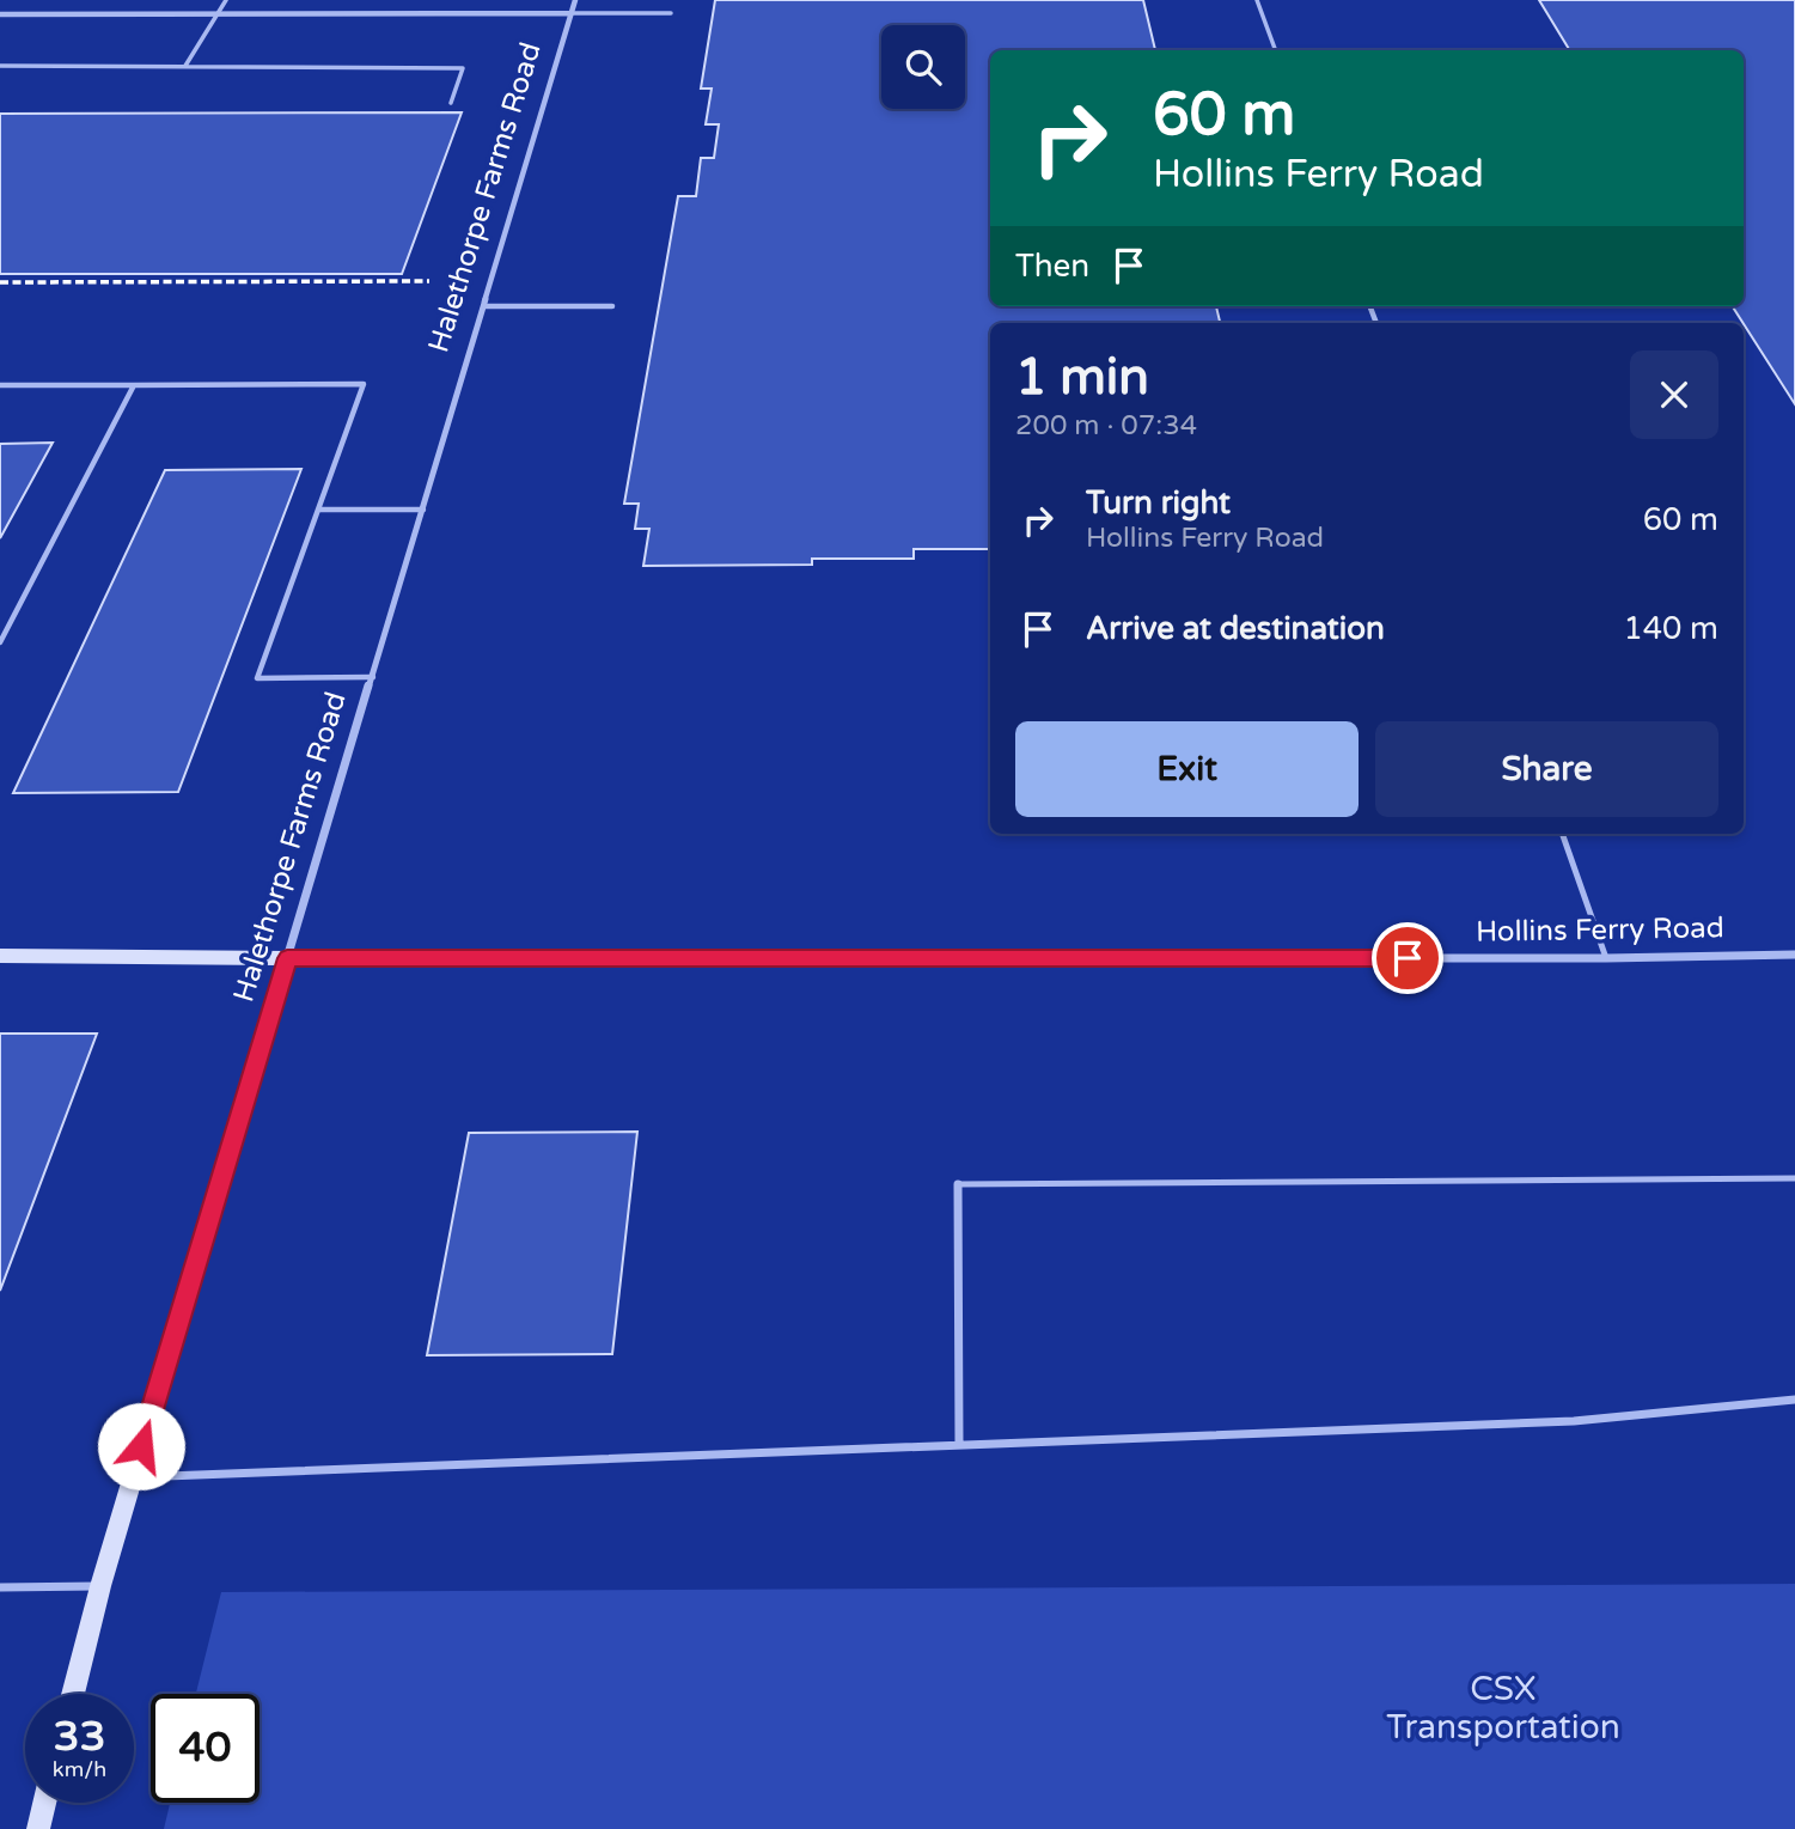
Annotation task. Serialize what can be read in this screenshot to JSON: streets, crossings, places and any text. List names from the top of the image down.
{
  "streets": {
    "street": ["Halethorpe Farms Road", "Hollins Ferry Road"]
  },
  "crossings": [
    ["Halethorpe Farms Road", "Hollins Ferry Road"]
  ],
  "parks": ["CSX Transportation"],
  "page": {
    "turn": ["60 m", "Hollins Ferry Road"],
    "then": "Then",
    "heading": ["1 min", "200 m · 07:34"],
    "list": [
      {
        "name": "Turn right",
        "note": "Hollins Ferry Road",
        "value": "60 m"
      },
      {
        "name": "Arrive at destination",
        "value": "140 m"
      }
    ],
    "buttons": ["Exit", "Share"],
    "speed": "33 km/h",
    "limit": "40"
  }
}
